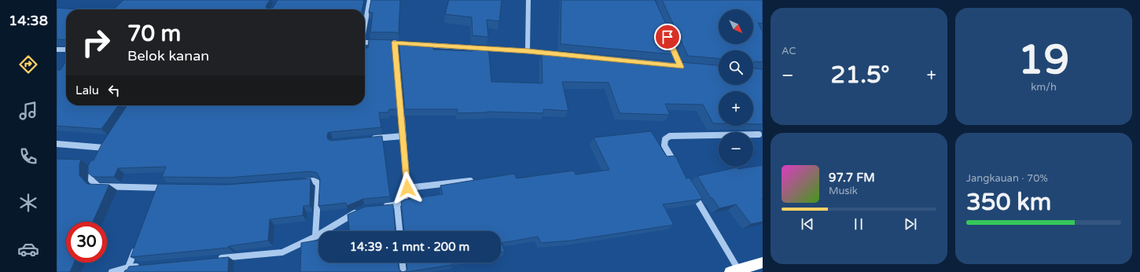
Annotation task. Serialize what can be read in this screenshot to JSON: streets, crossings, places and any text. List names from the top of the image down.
{
  "north": "bottom right",
  "page": {
    "tabs": "14:38",
    "tile": [
      "AC",
      ["19", "km/h"],
      ["Jangkauan · 70%", "350 km"]
    ],
    "map_buttons": ["+", "−"],
    "turn": ["70 m", "Belok kanan"],
    "heat": ["−", "21.5°", "+"],
    "then": "Lalu",
    "song": ["97.7 FM", "Musik"],
    "limit": "30",
    "trip": "14:39 · 1 mnt · 200 m"
  }
}
